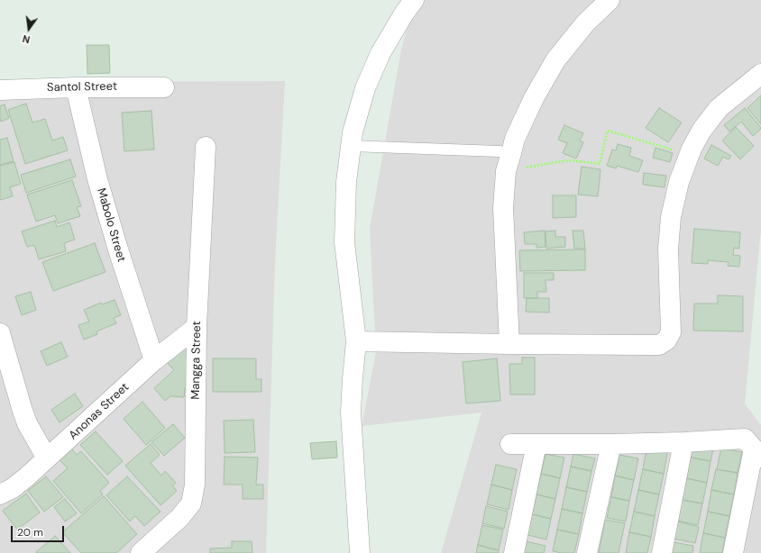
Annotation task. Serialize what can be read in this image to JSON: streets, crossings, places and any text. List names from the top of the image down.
{
  "streets": {
    "street": [
      "Santol Street",
      "Mabolo Street",
      "Mangga Street",
      "Anonas Street"
    ]
  },
  "crossings": [
    ["Santol Street", "Mabolo Street"],
    ["Mabolo Street", "Anonas Street"],
    ["Mangga Street", "Anonas Street"]
  ],
  "scale_bar": "20 m",
  "north": "bottom"
}
